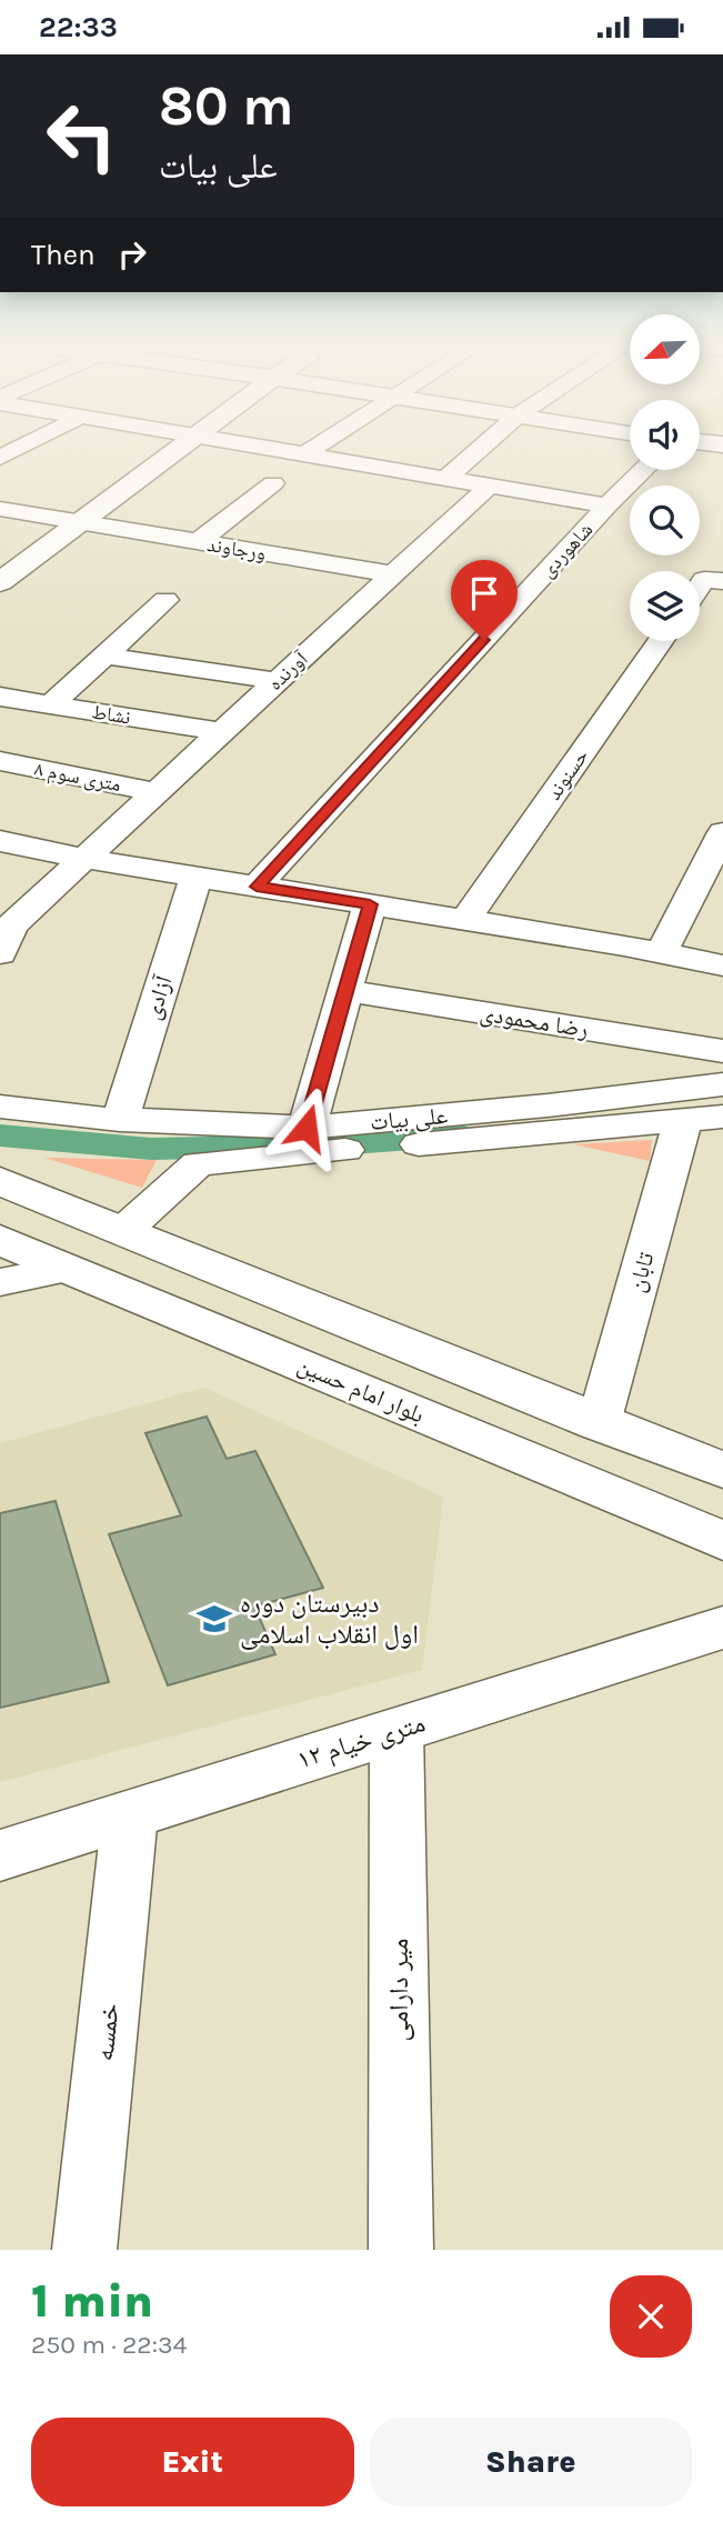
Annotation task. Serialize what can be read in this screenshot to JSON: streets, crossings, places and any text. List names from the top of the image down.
{
  "streets": {
    "street": [
      "ورجاوند",
      "شاهوردی",
      "آورنده",
      "نشاط",
      "حسنوند",
      "۸ متری سوم",
      "آزادی",
      "رضا محمودی",
      "علی بیات",
      "تابان",
      "بلوار امام حسین",
      "۱۲ متری خیام",
      "میر دارامی",
      "خمسه"
    ]
  },
  "crossings": [
    ["ورجاوند", "آورنده"],
    ["آورنده", "نشاط"],
    ["آورنده", "۸ متری سوم"],
    ["آزادی", "علی بیات"],
    ["علی بیات", "تابان"],
    ["۱۲ متری خیام", "میر دارامی"],
    ["۱۲ متری خیام", "خمسه"]
  ],
  "places": {
    "school or university": ["دبیرستان دوره اول انقلاب اسلامی"]
  },
  "north": "bottom left",
  "page": {
    "status": "22:33",
    "turn": ["80 m", "علی بیات"],
    "then": "Then",
    "heading": ["1 min", "250 m · 22:34"],
    "buttons": ["Exit", "Share"]
  }
}
